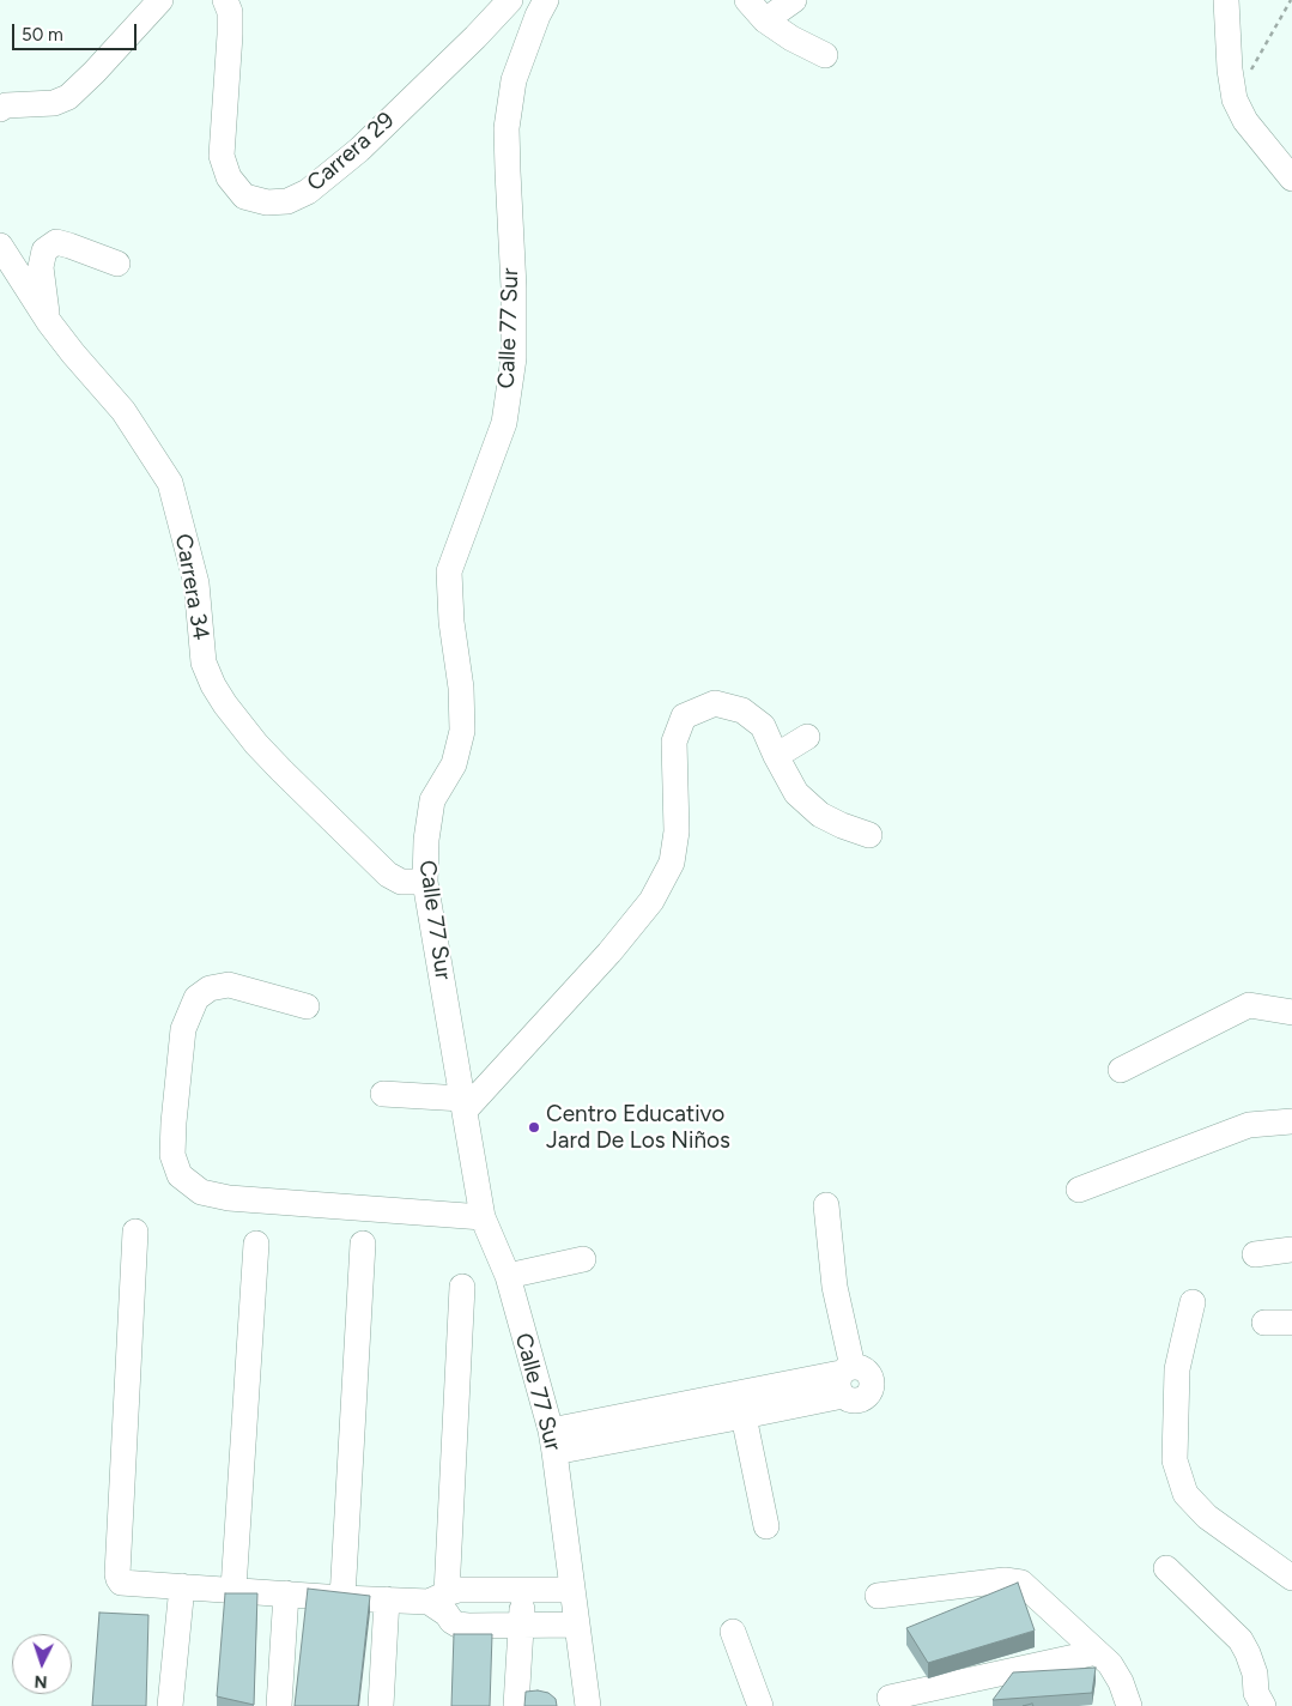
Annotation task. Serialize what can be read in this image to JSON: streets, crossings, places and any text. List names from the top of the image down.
{
  "streets": {
    "street": ["Carrera 29", "Calle 77 Sur", "Carrera 34"]
  },
  "crossings": [
    ["Calle 77 Sur", "Carrera 34"]
  ],
  "places": ["Centro Educativo Jard De Los Niños"],
  "scale_bar": "50 m",
  "north": "bottom"
}
